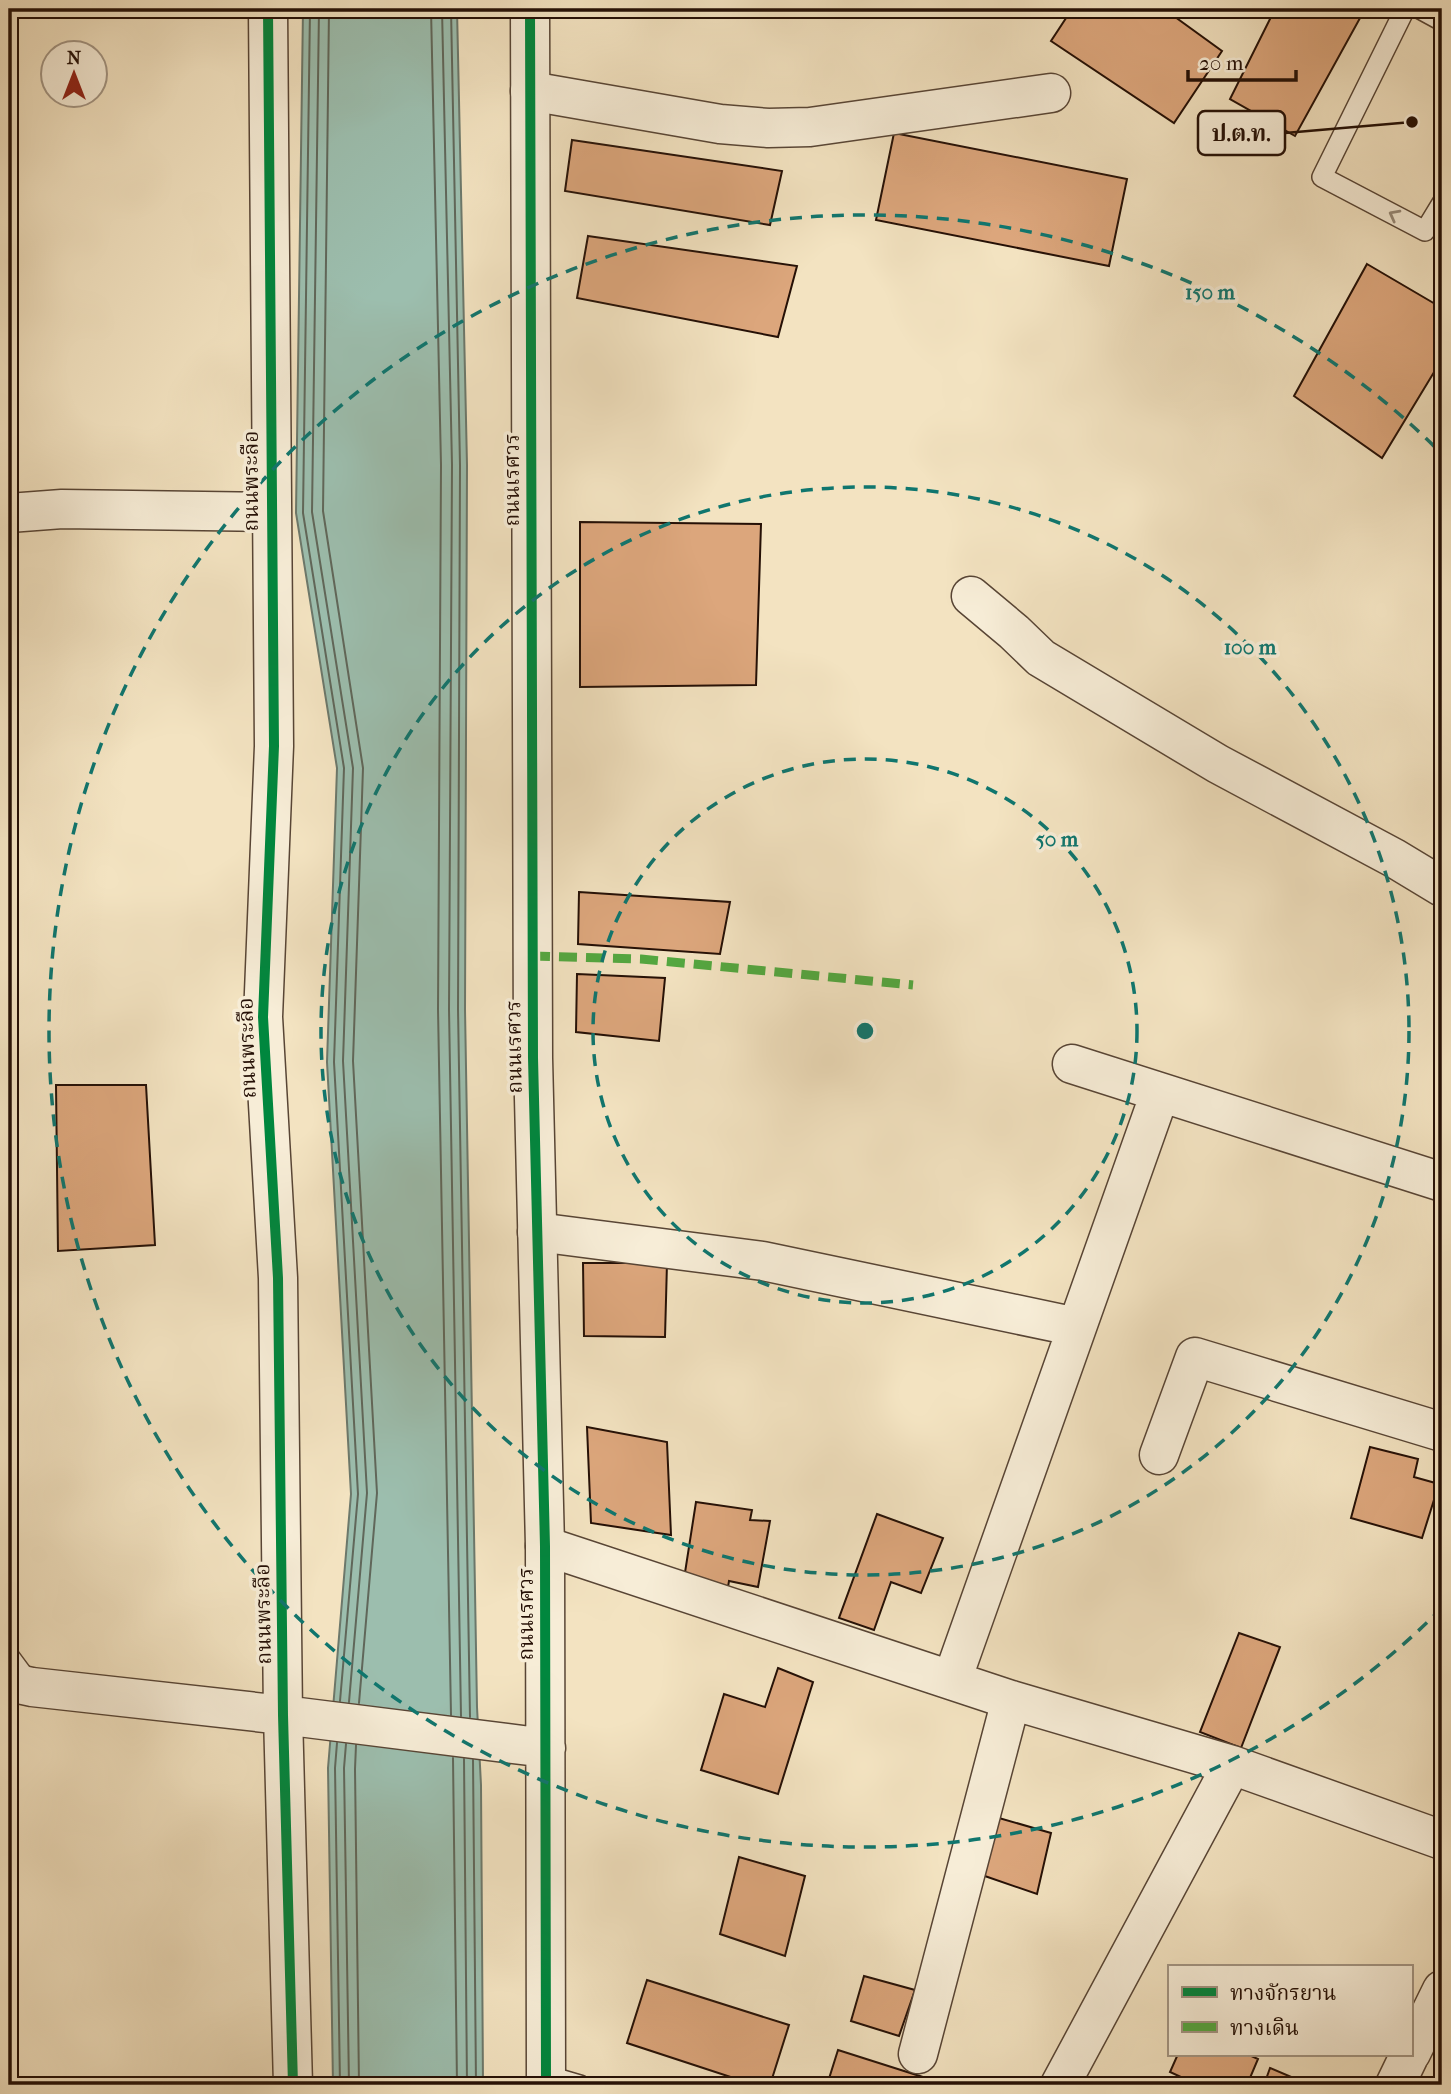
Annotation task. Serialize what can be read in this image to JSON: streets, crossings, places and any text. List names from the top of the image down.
{
  "streets": {
    "street": ["ถนนเรศวร", "ถนนพระลือ"]
  },
  "places": ["ป.ต.ท."],
  "legend": ["ทางจักรยาน", "ทางเดิน"],
  "scale_bar": "20 m",
  "north": "top",
  "rings": ["150 m", "100 m", "50 m"]
}
